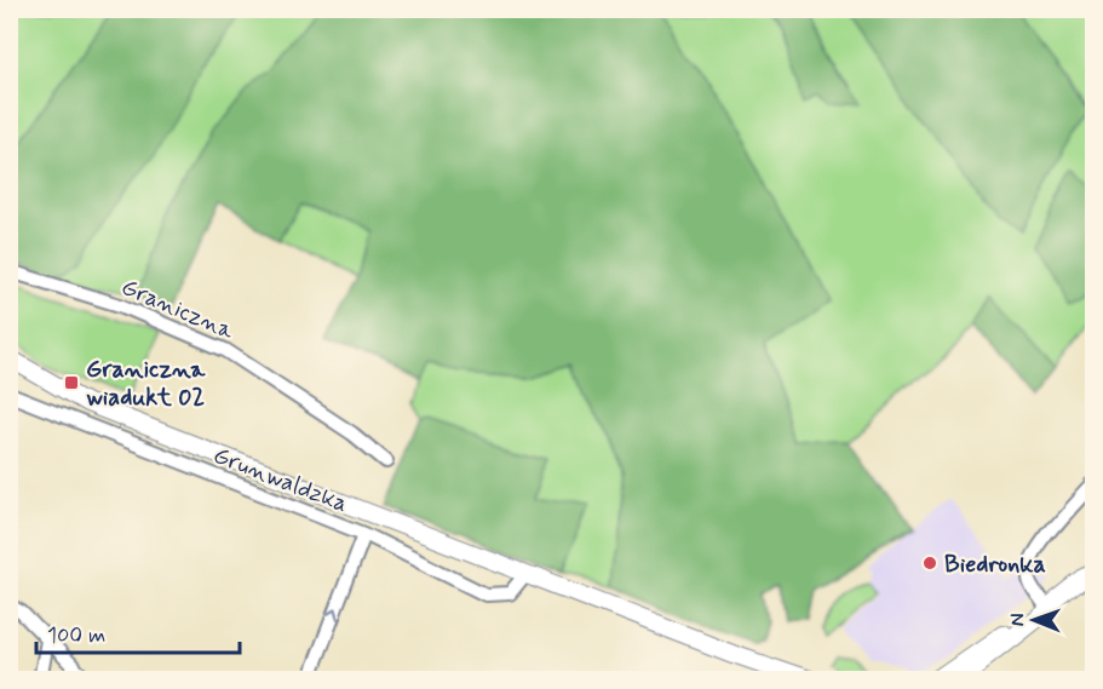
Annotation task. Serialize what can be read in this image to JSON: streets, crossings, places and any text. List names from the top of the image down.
{
  "streets": {
    "street": ["Graniczna", "Grunwaldzka"]
  },
  "places": {
    "transit": ["Graniczna wiadukt 02"],
    "other": ["Biedronka"]
  },
  "scale_bar": "100 m",
  "north": "left"
}
